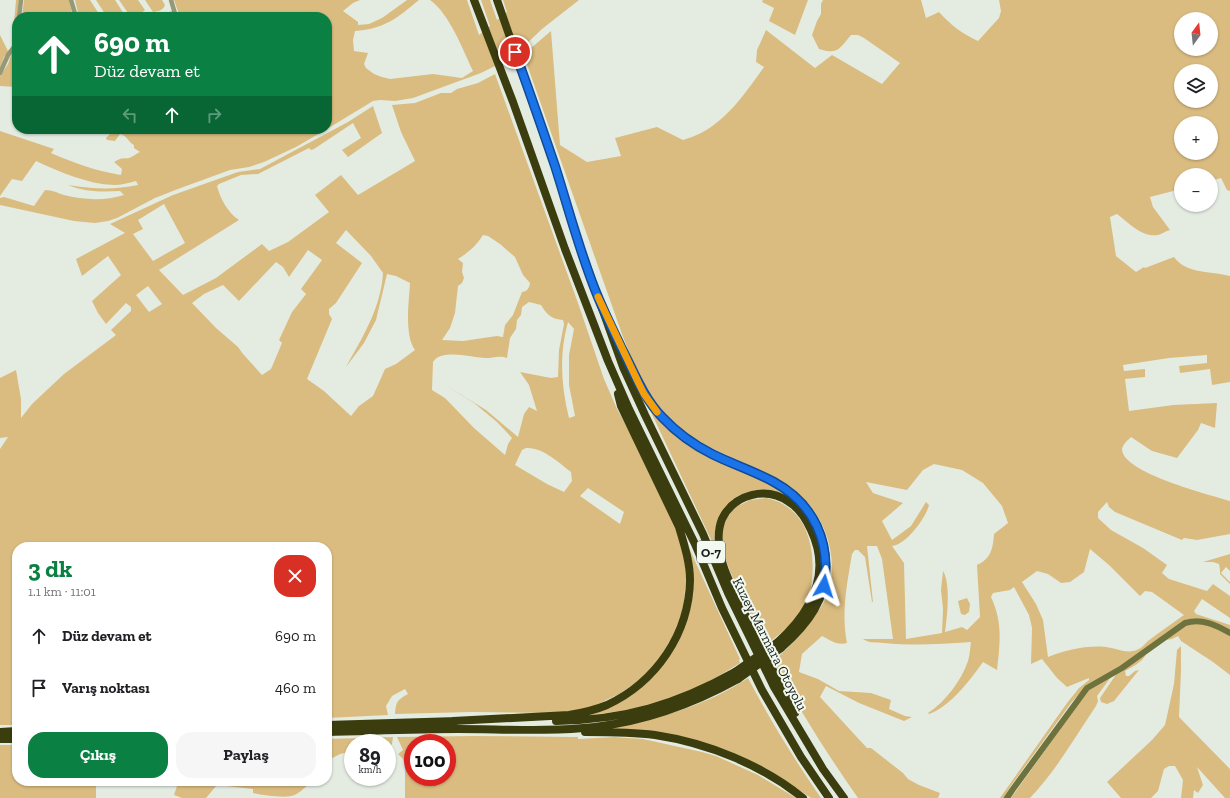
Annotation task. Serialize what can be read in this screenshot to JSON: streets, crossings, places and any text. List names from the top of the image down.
{
  "streets": {
    "highway": ["O-7", "Kuzey Marmara Otoyolu"]
  },
  "crossings": [
    ["O-7", "Kuzey Marmara Otoyolu"]
  ],
  "north": "top",
  "page": {
    "map_buttons": ["+", "−"],
    "turn": ["690 m", "Düz devam et"],
    "heading": ["3 dk", "1.1 km · 11:01"],
    "list": [
      {
        "name": "Düz devam et",
        "value": "690 m"
      },
      {
        "name": "Varış noktası",
        "value": "460 m"
      }
    ],
    "buttons": ["Çıkış", "Paylaş"],
    "speed": "89 km/h",
    "limit": "100"
  }
}
